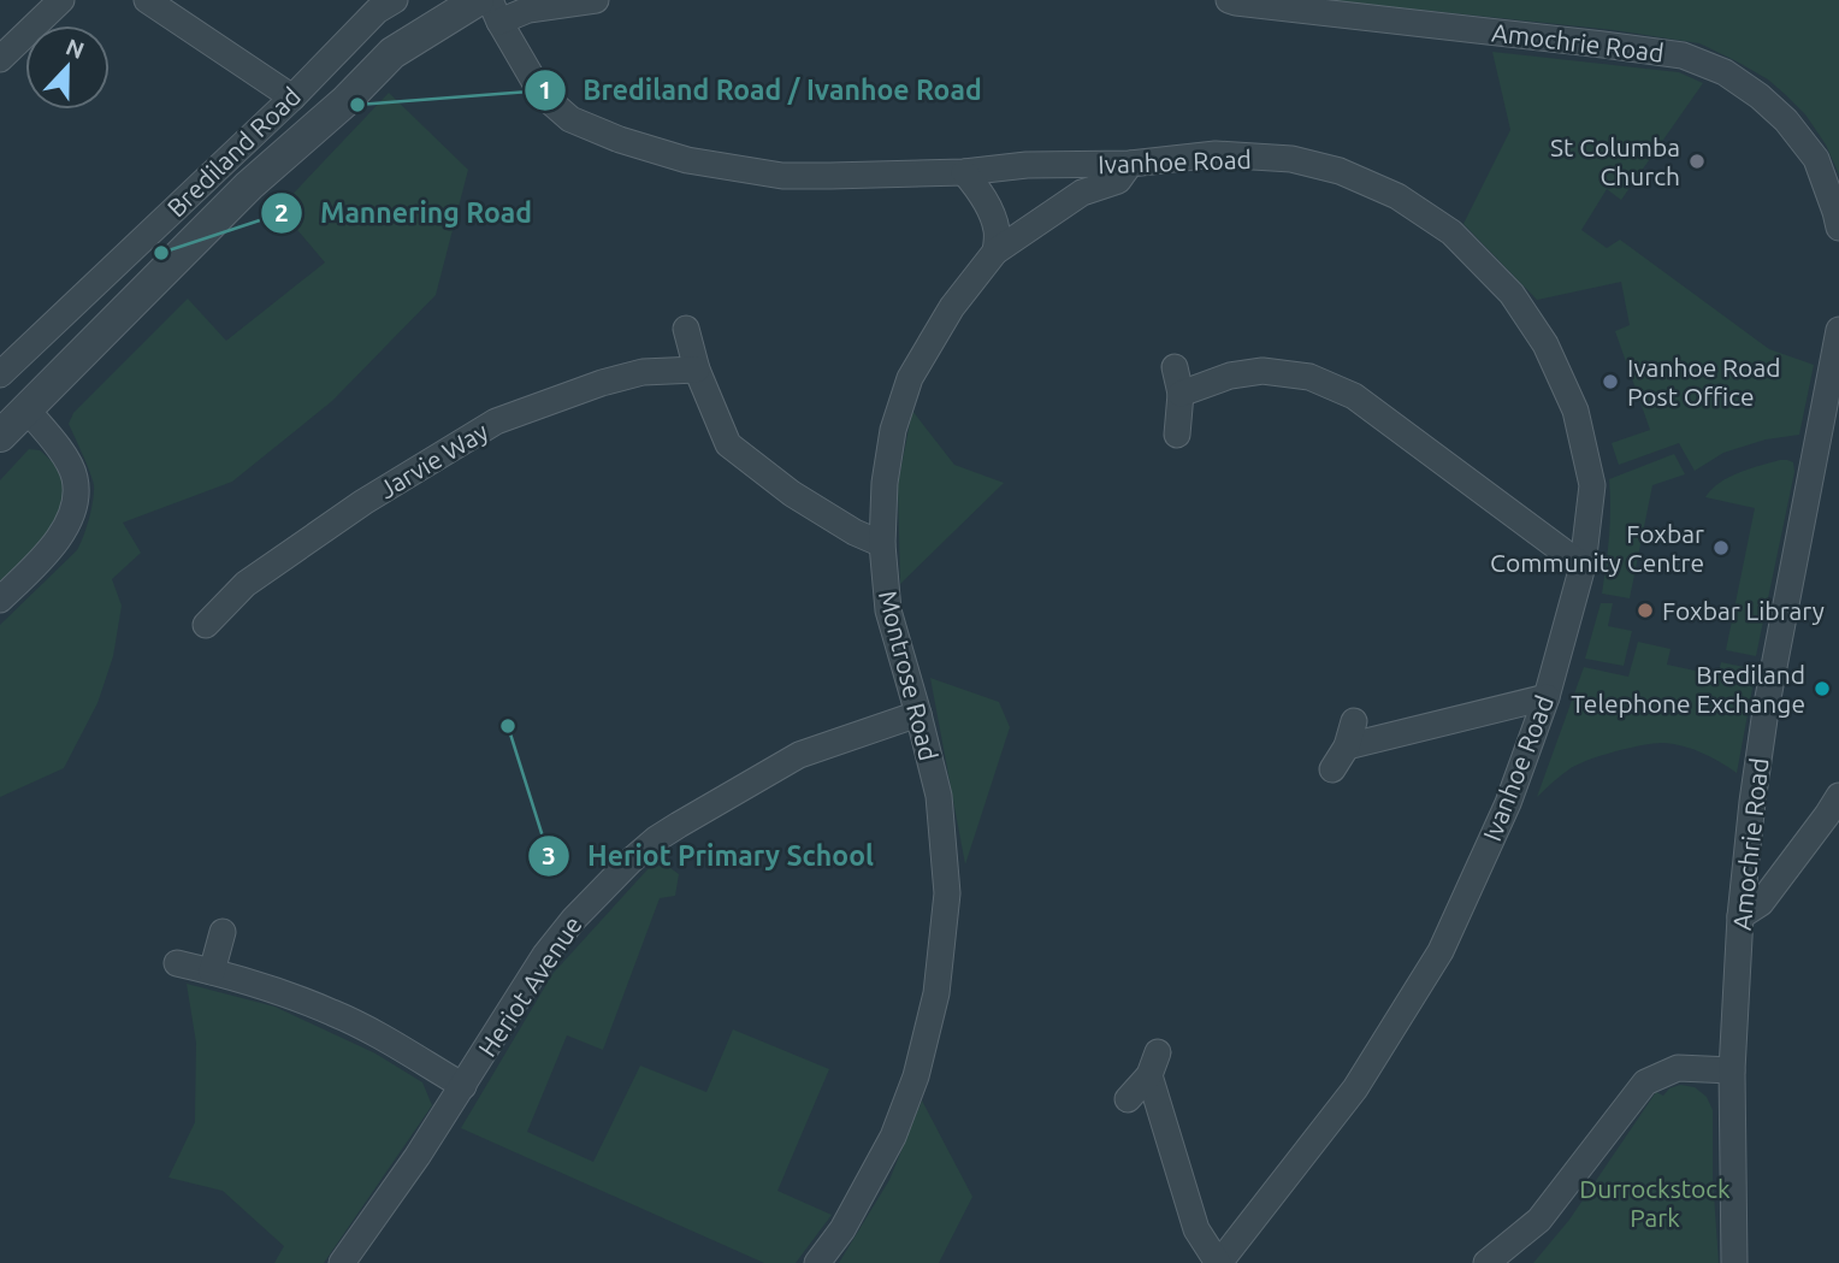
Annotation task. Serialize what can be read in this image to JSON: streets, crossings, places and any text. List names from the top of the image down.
{
  "streets": {
    "street": [
      "Amochrie Road",
      "Brediland Road",
      "Ivanhoe Road",
      "Jarvie Way",
      "Montrose Road",
      "Heriot Avenue"
    ]
  },
  "crossings": [
    ["Brediland Road", "Ivanhoe Road"],
    ["Ivanhoe Road", "Montrose Road"],
    ["Montrose Road", "Heriot Avenue"]
  ],
  "parks": ["Durrockstock Park"],
  "places": [
    "Brediland Road / Ivanhoe Road",
    "St Columba Church",
    "Mannering Road",
    "Ivanhoe Road Post Office",
    "Foxbar Community Centre",
    "Foxbar Library",
    "Brediland Telephone Exchange",
    "Heriot Primary School"
  ],
  "north": "top"
}
